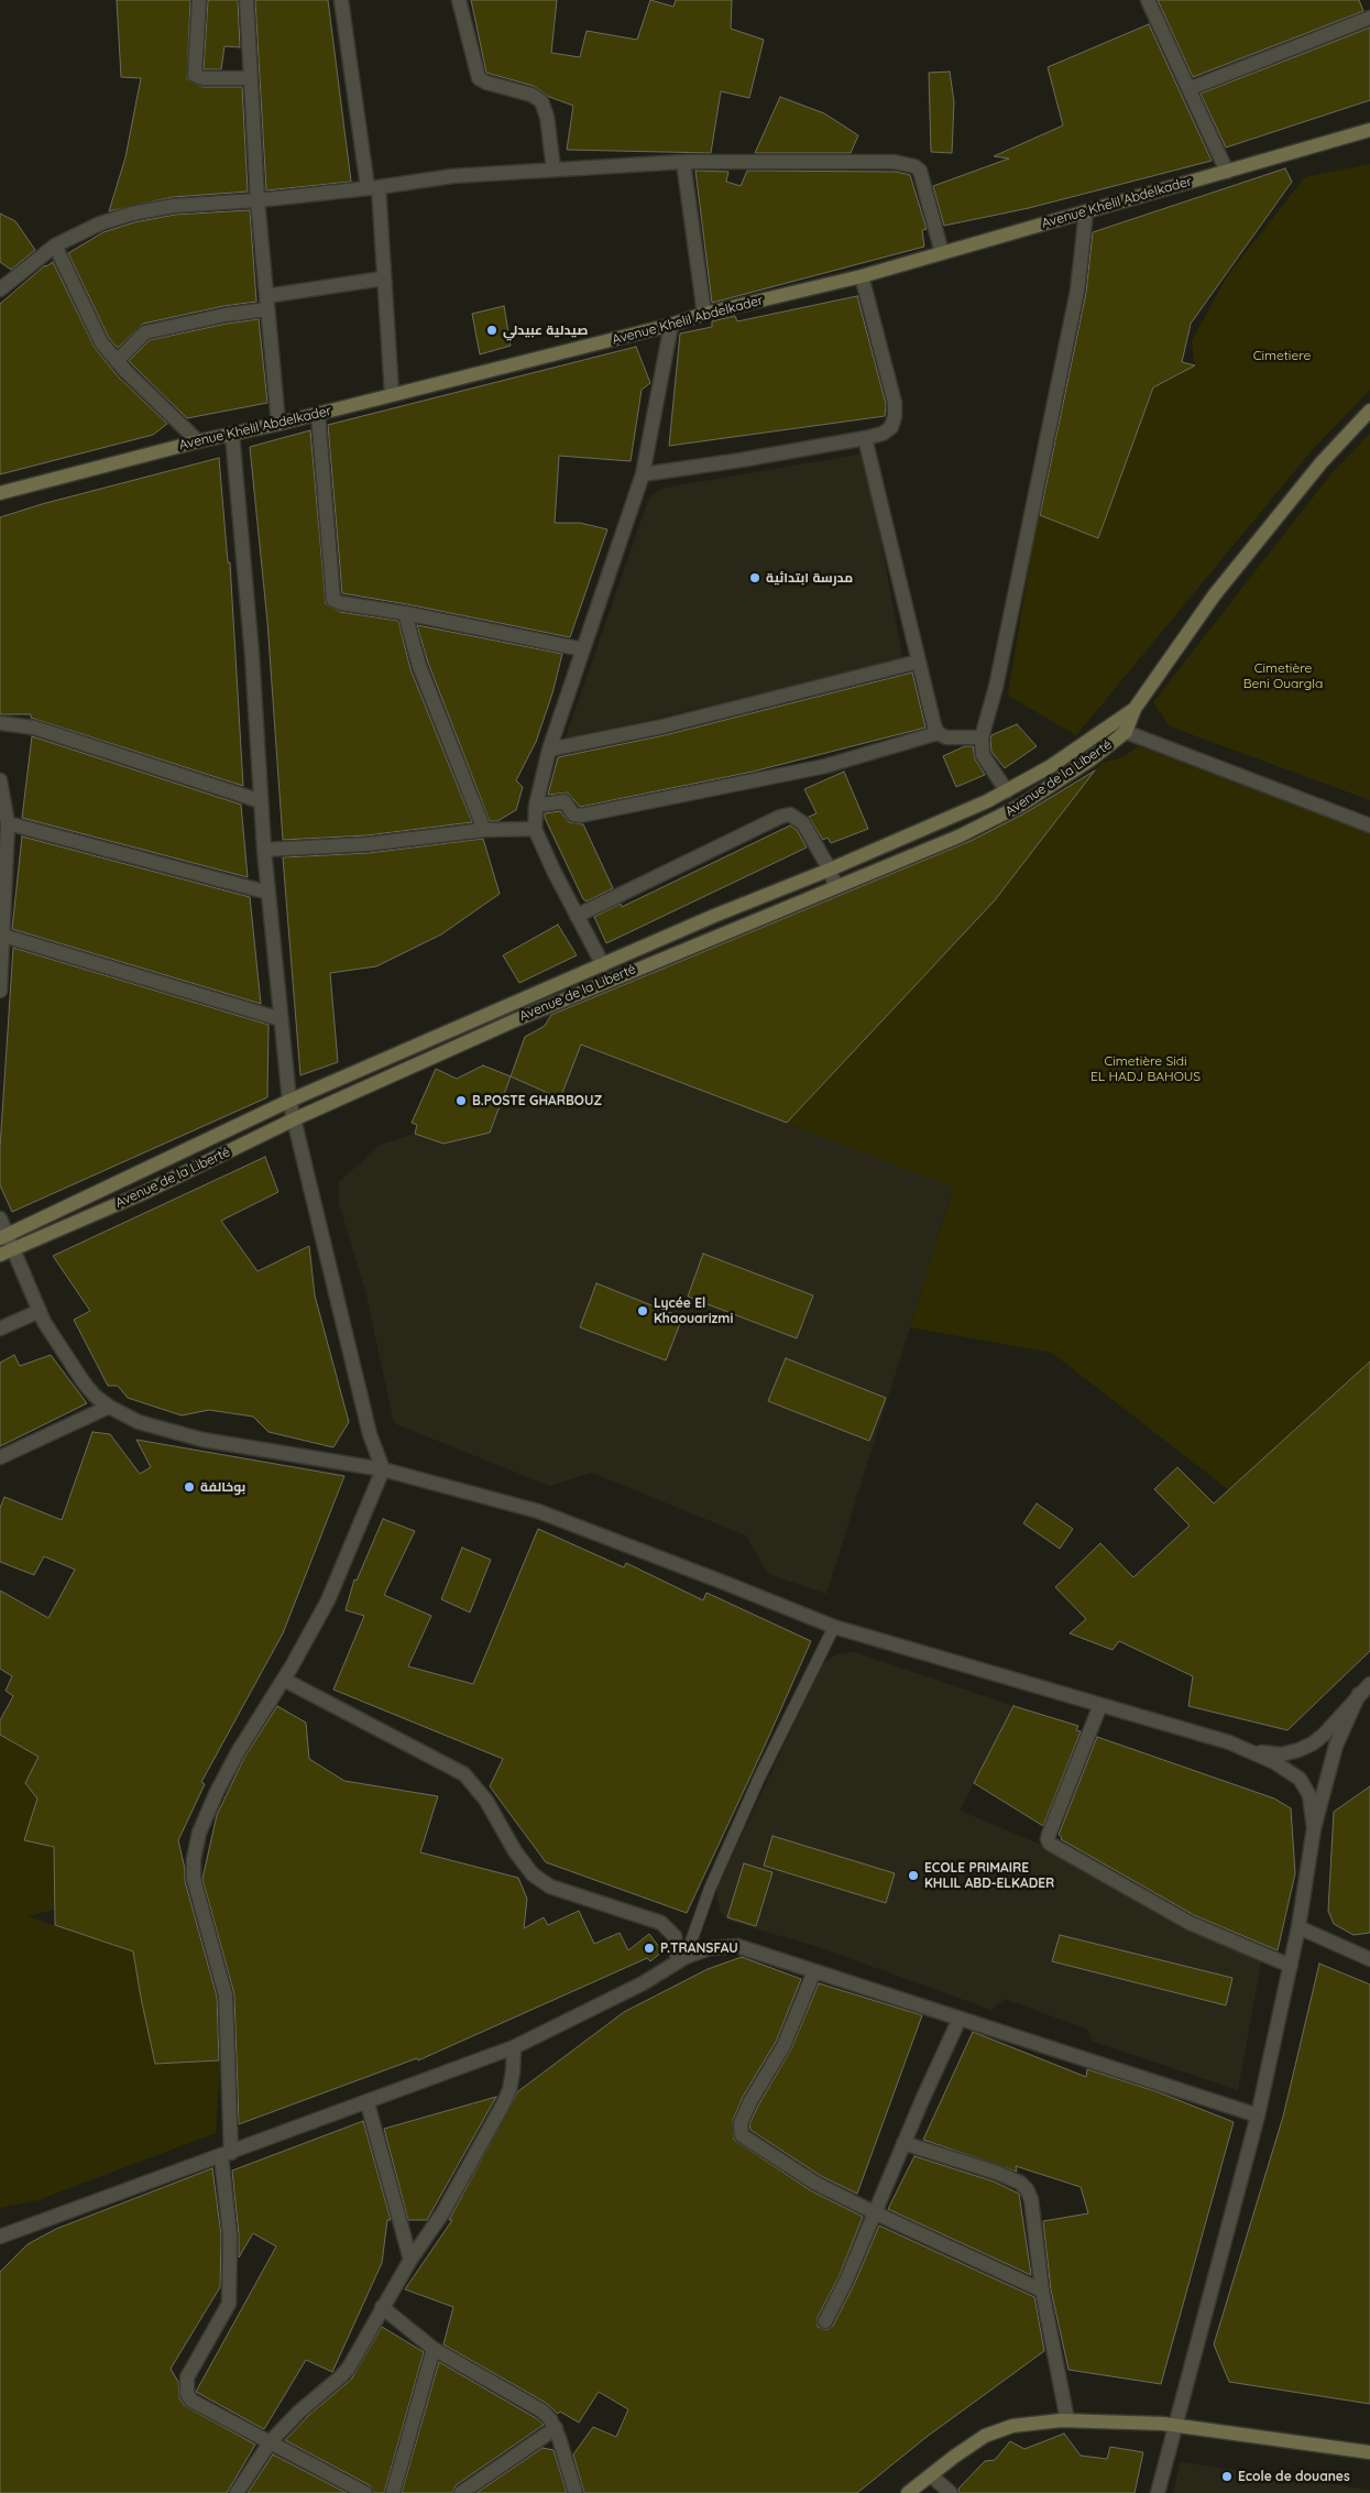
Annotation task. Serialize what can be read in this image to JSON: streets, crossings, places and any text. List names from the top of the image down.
{
  "streets": {
    "street": ["Avenue Khelil Abdelkader", "Avenue de la Liberté"]
  },
  "parks": ["Cimetiere", "Cimetière Beni Ouargla", "Cimetière Sidi EL HADJ BAHOUS"],
  "places": [
    "صيدلية عبيدلي",
    "مدرسة ابتدائية",
    "B.POSTE GHARBOUZ",
    "Lycée El Khaouarizmi",
    "بوخالفة",
    "ECOLE PRIMAIRE KHLIL ABD-ELKADER",
    "P.TRANSFAU",
    "Ecole de douanes"
  ]
}
